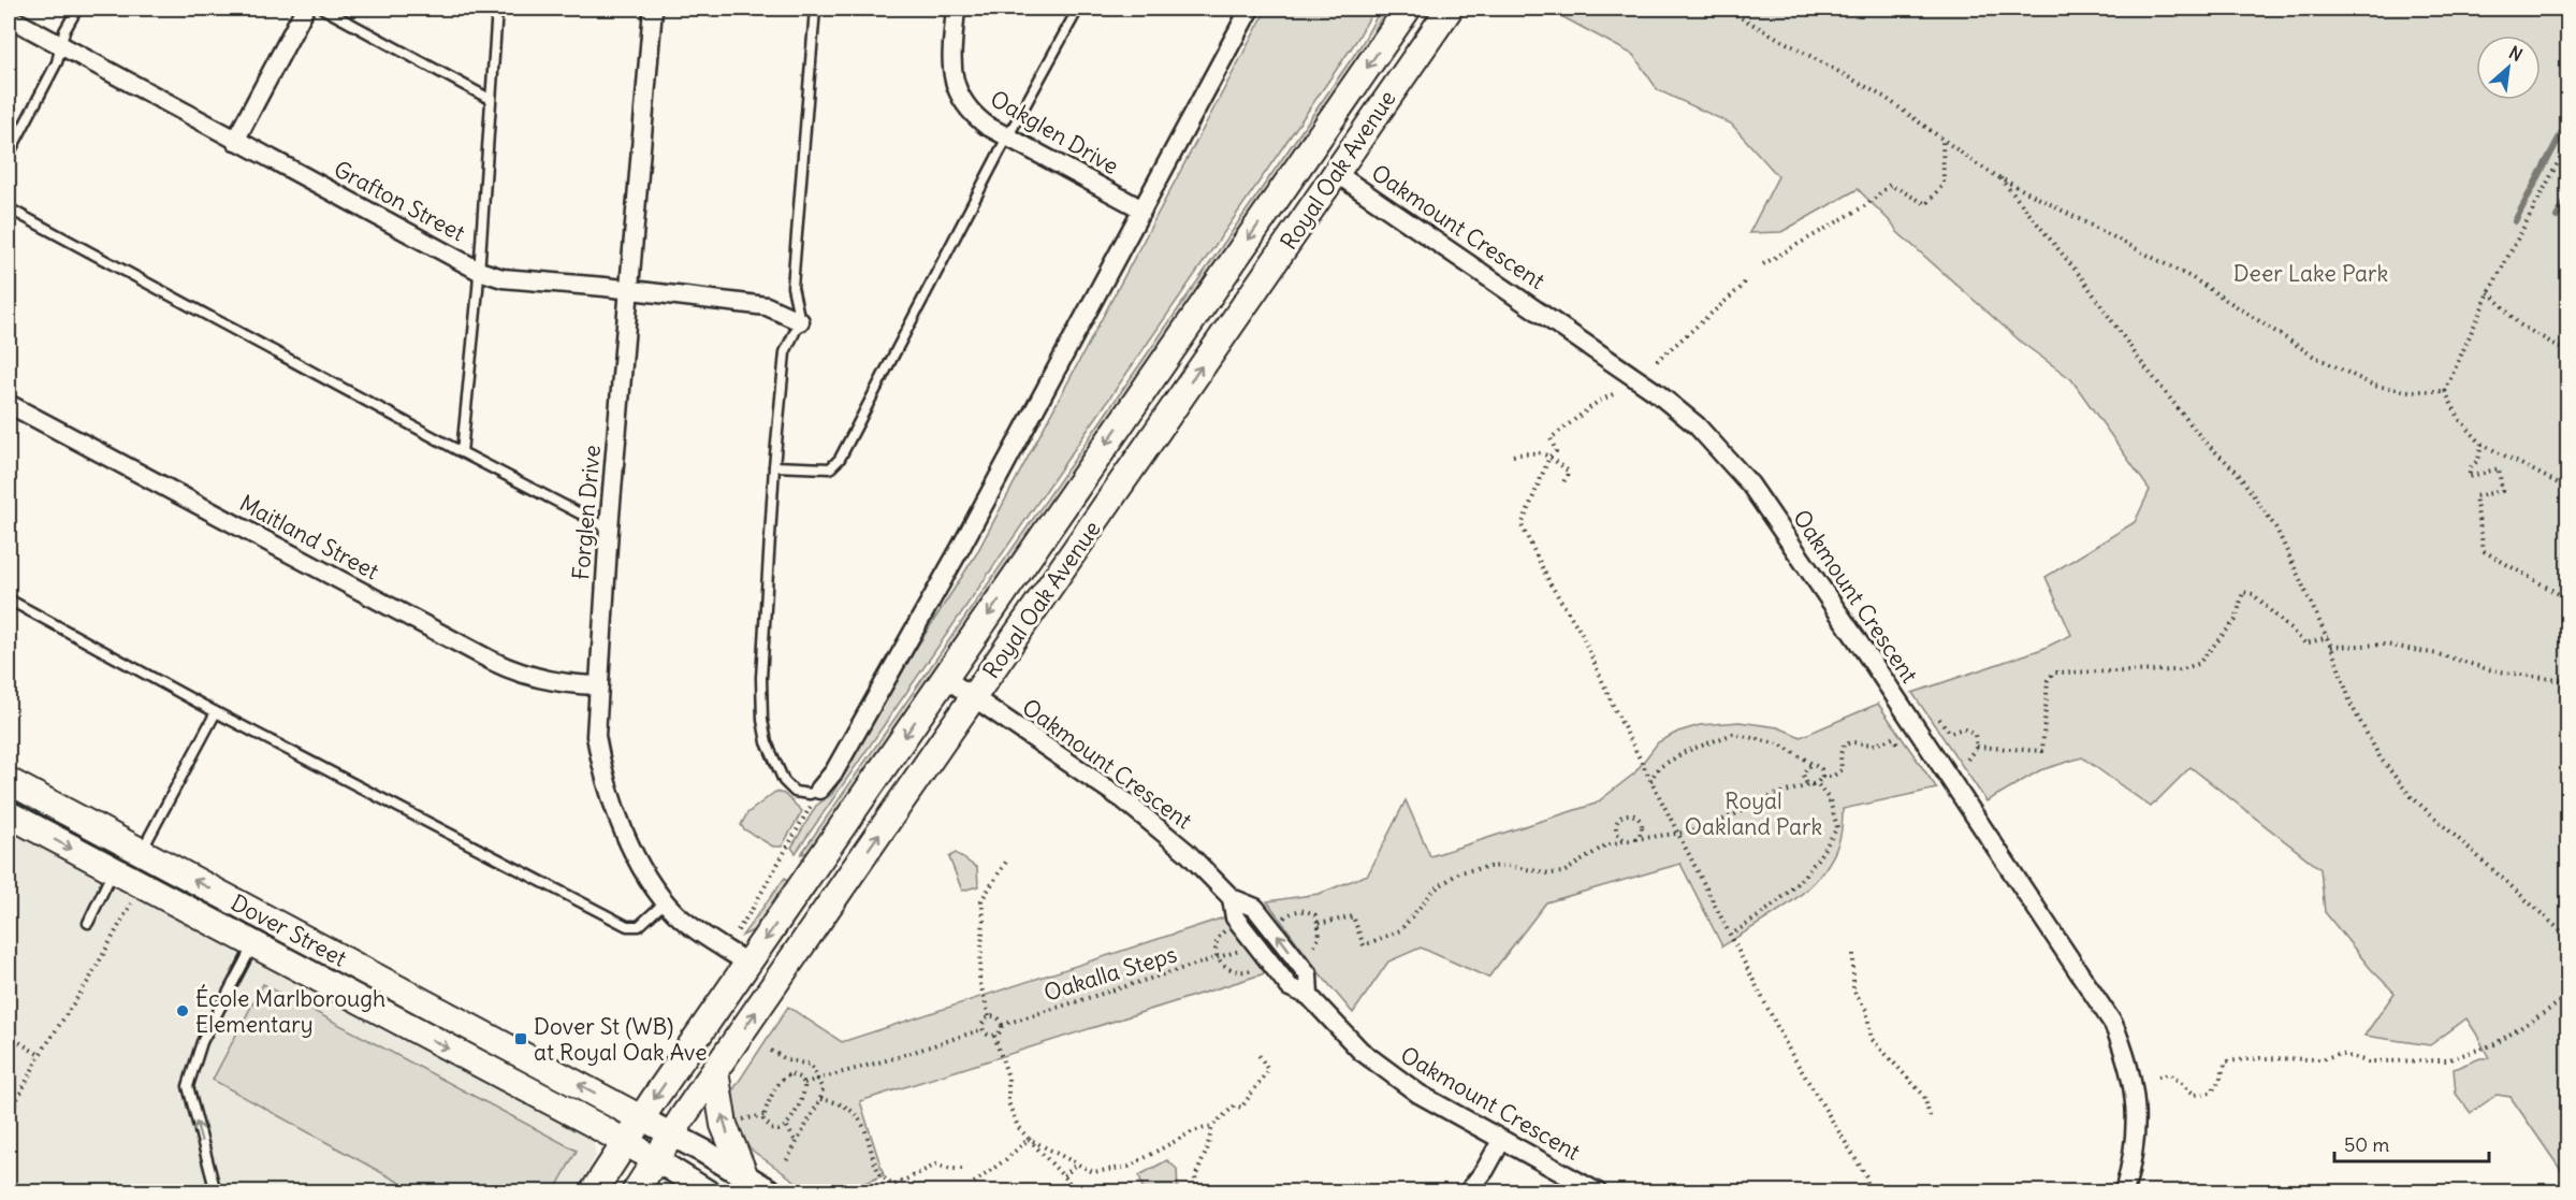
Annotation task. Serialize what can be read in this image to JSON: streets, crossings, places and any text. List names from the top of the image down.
{
  "streets": {
    "main road": ["Royal Oak Avenue", "Dover Street"],
    "street": [
      "Oakglen Drive",
      "Grafton Street",
      "Oakmount Crescent",
      "Forglen Drive",
      "Maitland Street"
    ],
    "path": ["Oakalla Steps"]
  },
  "crossings": [
    ["Royal Oak Avenue", "Oakmount Crescent"],
    ["Royal Oak Avenue", "Forglen Drive"],
    ["Royal Oak Avenue", "Dover Street"],
    ["Grafton Street", "Forglen Drive"],
    ["Forglen Drive", "Maitland Street"]
  ],
  "parks": ["Deer Lake Park", "Royal Oakland Park"],
  "places": {
    "other": ["École Marlborough Elementary"],
    "transit": ["Dover St (WB) at Royal Oak Ave"]
  },
  "scale_bar": "50 m",
  "north": "top right"
}
